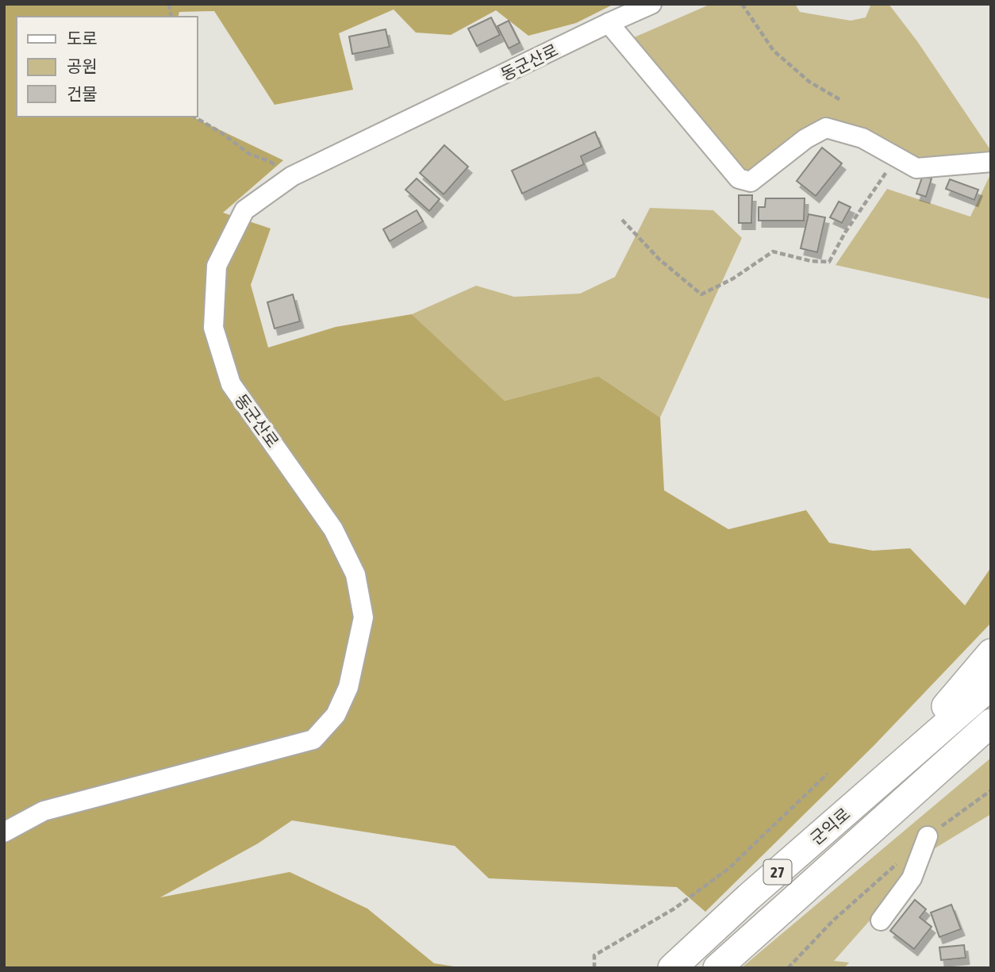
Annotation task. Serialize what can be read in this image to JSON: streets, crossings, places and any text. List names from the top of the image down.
{
  "streets": {
    "highway": ["군익로", "27"],
    "street": ["동군산로"]
  },
  "legend": ["도로", "공원", "건물"]
}
